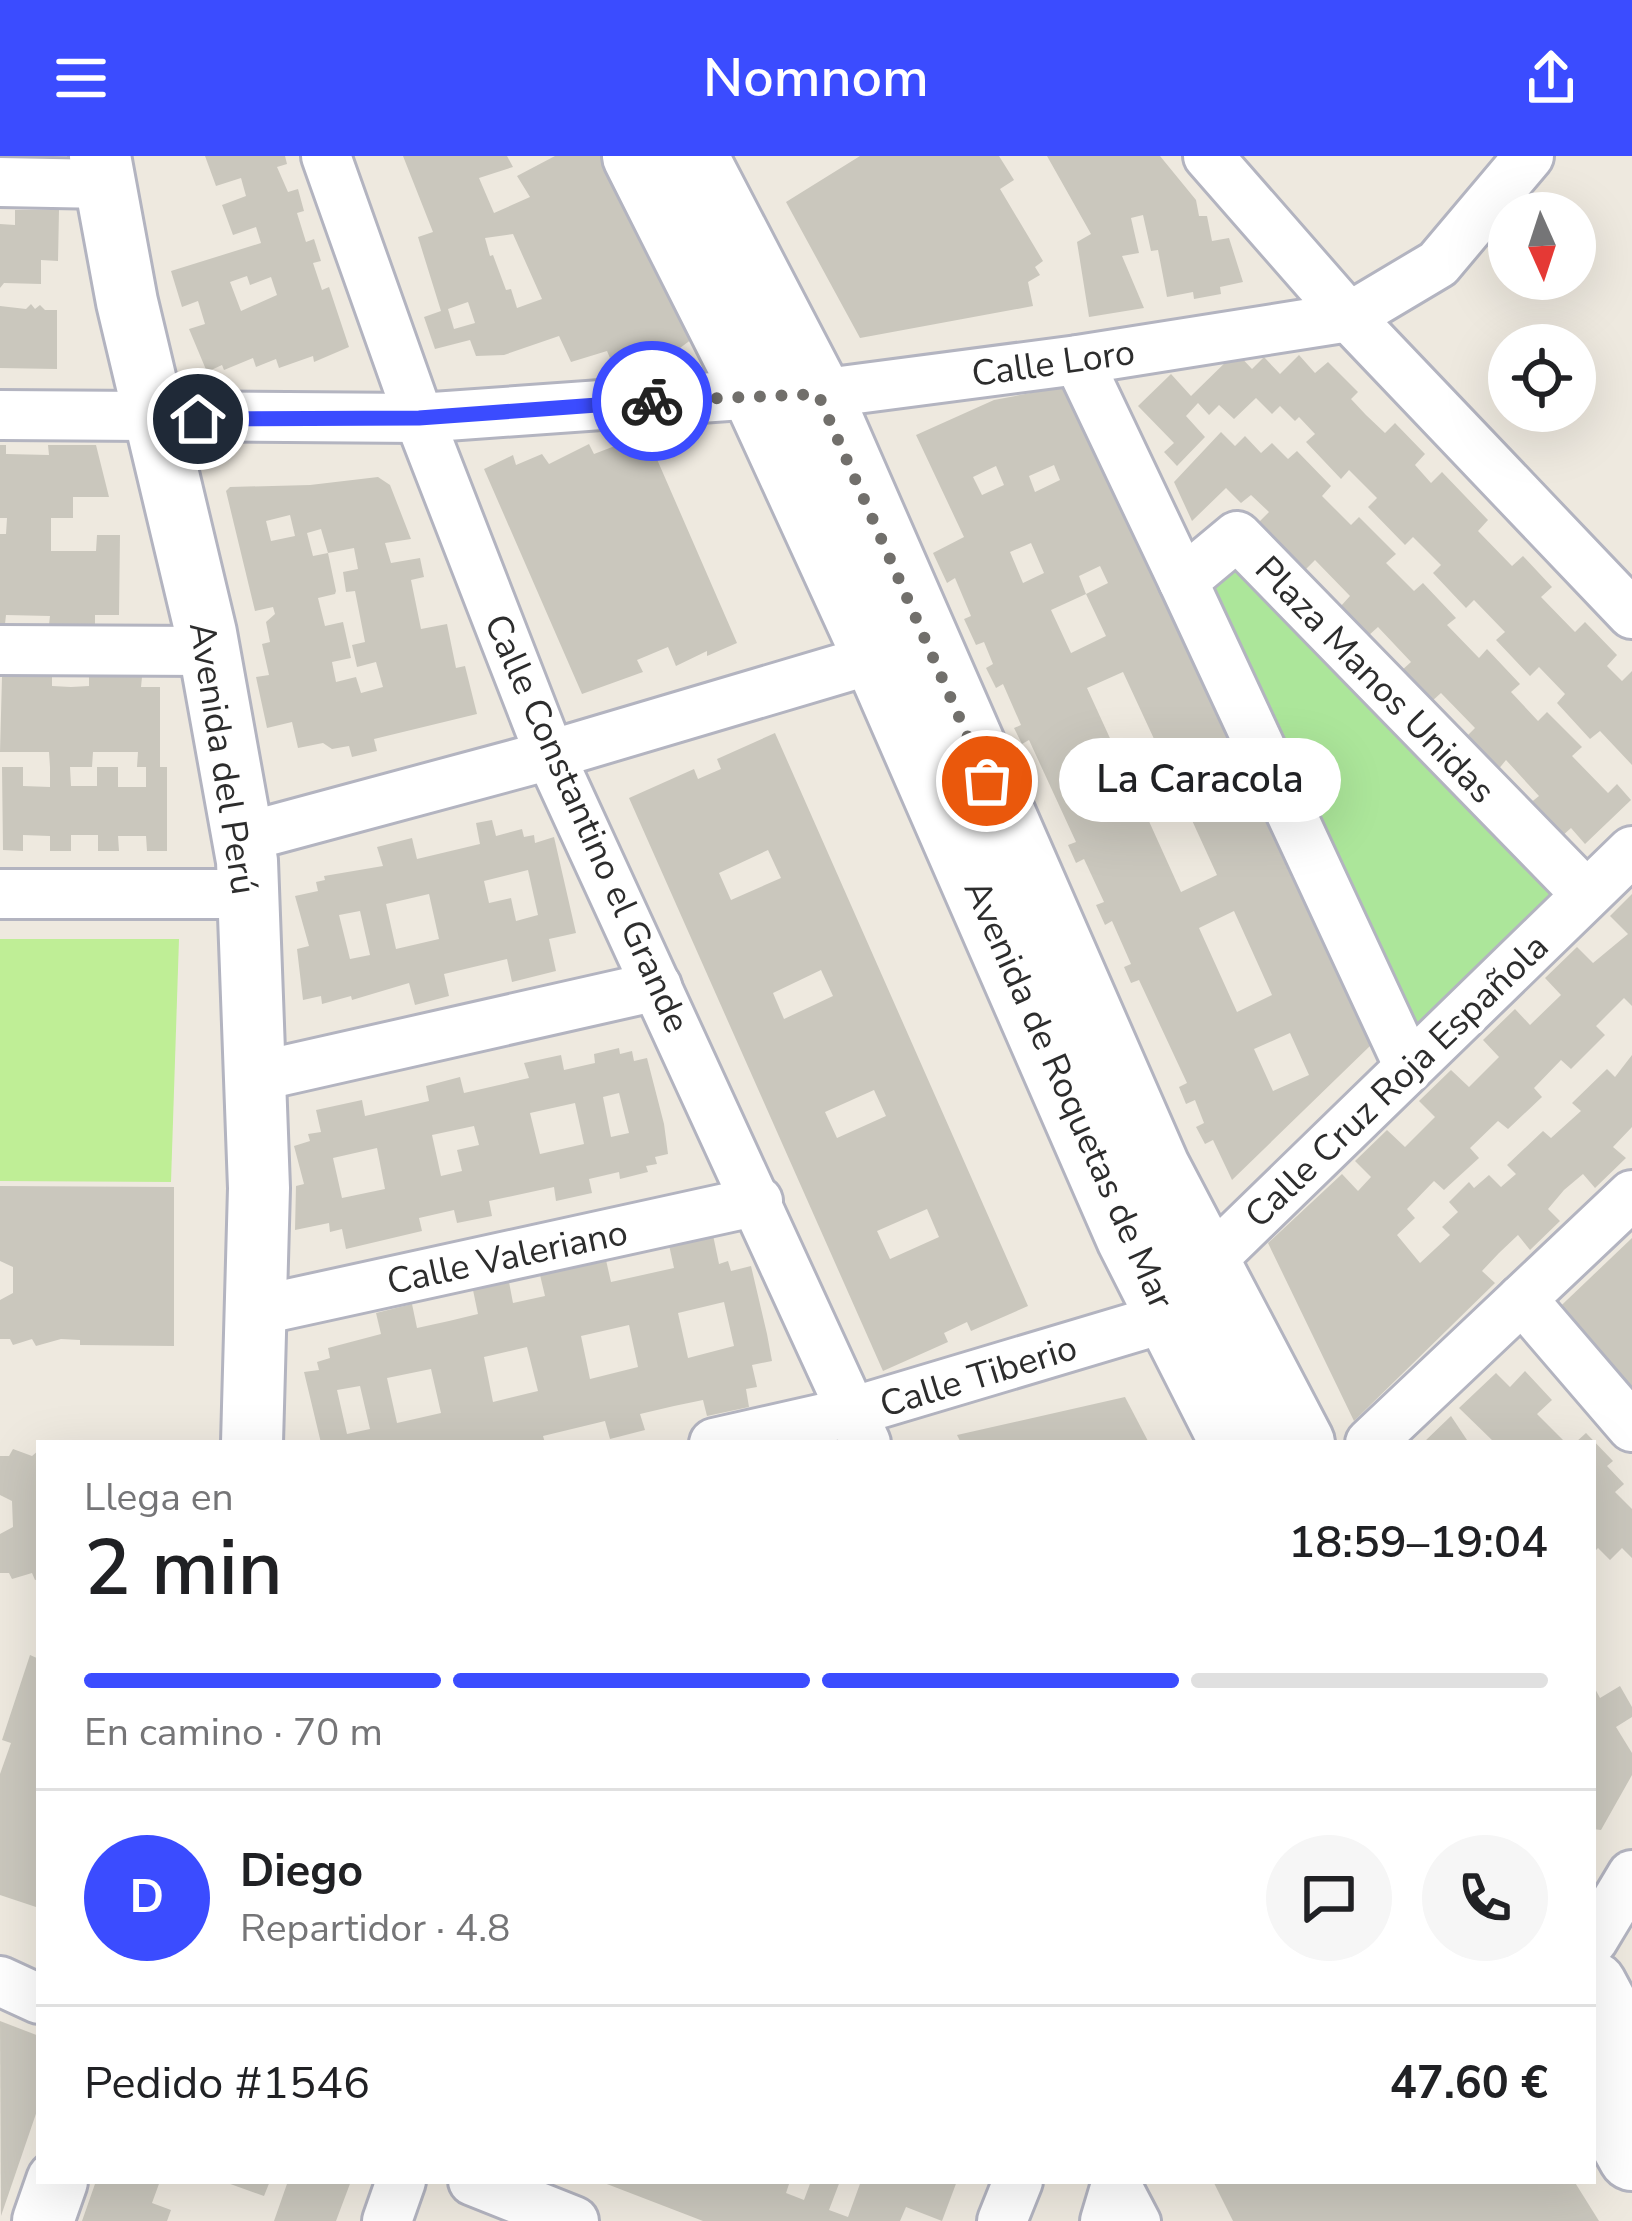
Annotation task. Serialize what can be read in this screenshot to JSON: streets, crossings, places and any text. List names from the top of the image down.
{
  "streets": {
    "main road": ["Avenida de Roquetas de Mar"],
    "street": [
      "Calle Loro",
      "Plaza Manos Unidas",
      "Avenida del Perú",
      "Calle Constantino el Grande",
      "Calle Cruz Roja Española",
      "Calle Valeriano",
      "Calle Tiberio"
    ]
  },
  "crossings": [
    ["Calle Loro", "Avenida del Perú"],
    ["Calle Loro", "Calle Constantino el Grande"],
    ["Calle Loro", "Avenida de Roquetas de Mar"],
    ["Plaza Manos Unidas", "Calle Cruz Roja Española"],
    ["Avenida del Perú", "Calle Valeriano"],
    ["Calle Constantino el Grande", "Calle Valeriano"],
    ["Calle Constantino el Grande", "Calle Tiberio"],
    ["Calle Cruz Roja Española", "Avenida de Roquetas de Mar"],
    ["Calle Cruz Roja Española", "Calle Tiberio"],
    ["Avenida de Roquetas de Mar", "Calle Tiberio"]
  ],
  "places": ["La Caracola"],
  "north": "bottom",
  "page": {
    "header": "Nomnom",
    "bubble": "La Caracola",
    "heading": ["2 min", "Llega en", "18:59–19:04"],
    "panel": [
      "Diego",
      "Repartidor · 4.8",
      "Pedido #1546",
      "47.60 €"
    ],
    "bar": "En camino · 70 m",
    "round": "D"
  }
}
